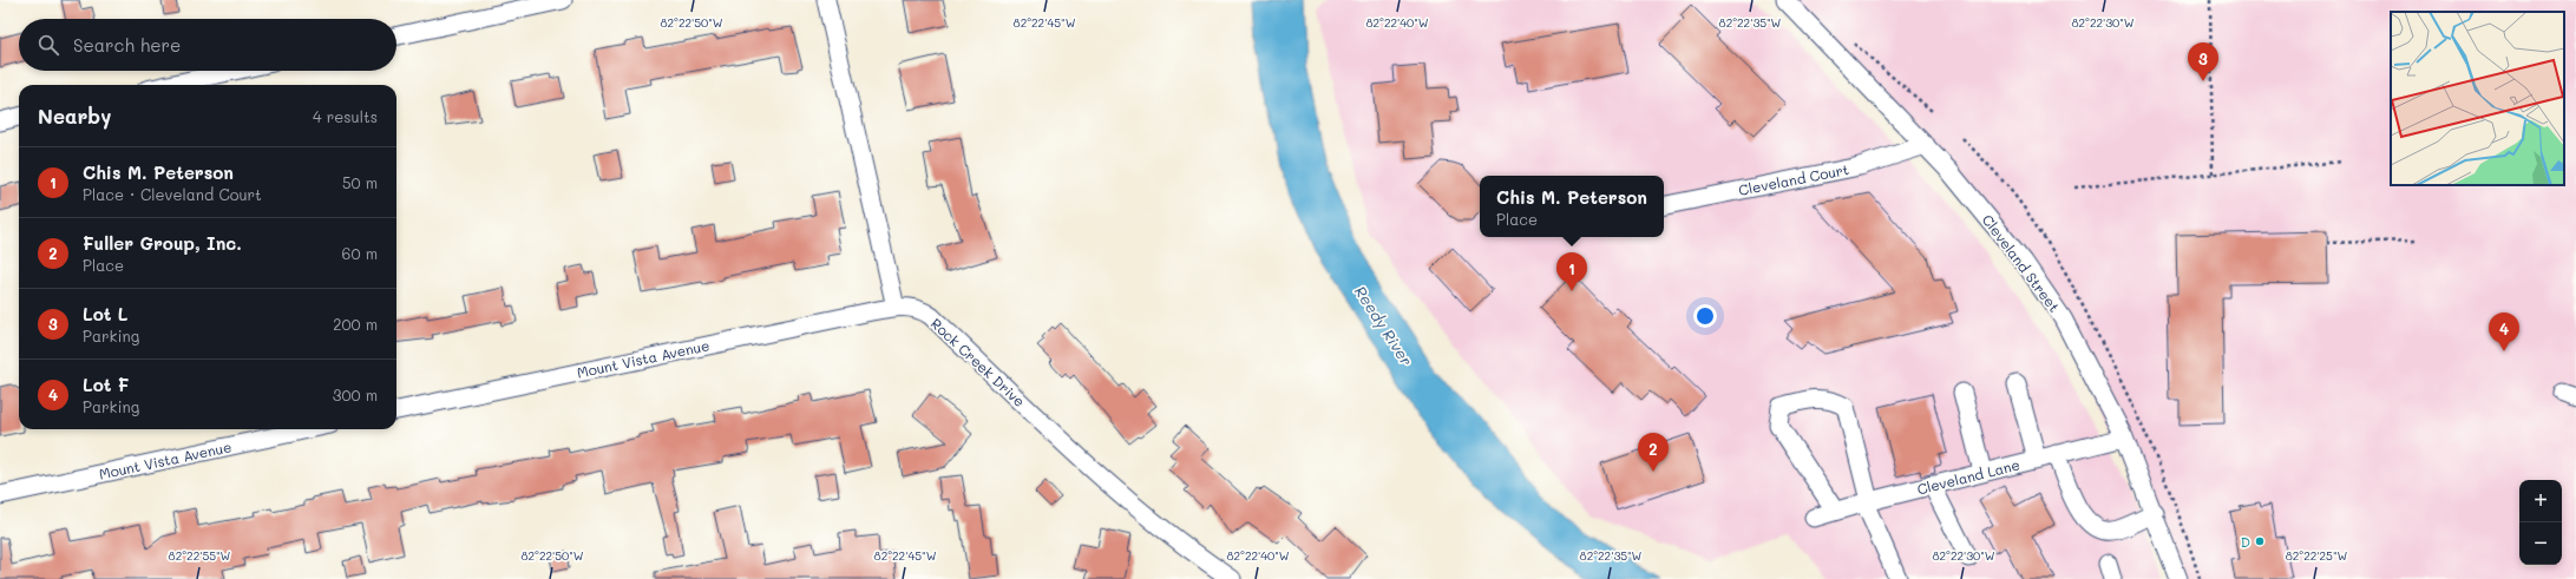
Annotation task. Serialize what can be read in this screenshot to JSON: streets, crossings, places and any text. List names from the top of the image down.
{
  "streets": {
    "street": [
      "Cleveland Court",
      "Cleveland Street",
      "Mount Vista Avenue",
      "Rock Creek Drive",
      "Cleveland Lane"
    ]
  },
  "crossings": [
    ["Cleveland Court", "Cleveland Street"],
    ["Cleveland Street", "Cleveland Lane"],
    ["Mount Vista Avenue", "Rock Creek Drive"]
  ],
  "water": ["Reedy River"],
  "places": ["D"],
  "page": {
    "search": "Search here",
    "pins": [
      "3",
      "1",
      "4",
      "2"
    ],
    "heading": ["Nearby", "4 results"],
    "list": [
      {
        "mark": "1",
        "name": "Chis M. Peterson",
        "note": "Place · Cleveland Court",
        "value": "50 m"
      },
      {
        "mark": "2",
        "name": "Fuller Group, Inc.",
        "note": "Place",
        "value": "60 m"
      },
      {
        "mark": "3",
        "name": "Lot L",
        "note": "Parking",
        "value": "200 m"
      },
      {
        "mark": "4",
        "name": "Lot F",
        "note": "Parking",
        "value": "300 m"
      }
    ],
    "popup": ["Chis M. Peterson", "Place"],
    "map_buttons": ["+", "−"]
  },
  "coordinates": [
    "82°22'50\"W",
    "82°22'45\"W",
    "82°22'40\"W",
    "82°22'35\"W",
    "82°22'30\"W",
    "82°22'55\"W",
    "82°22'25\"W"
  ]
}
